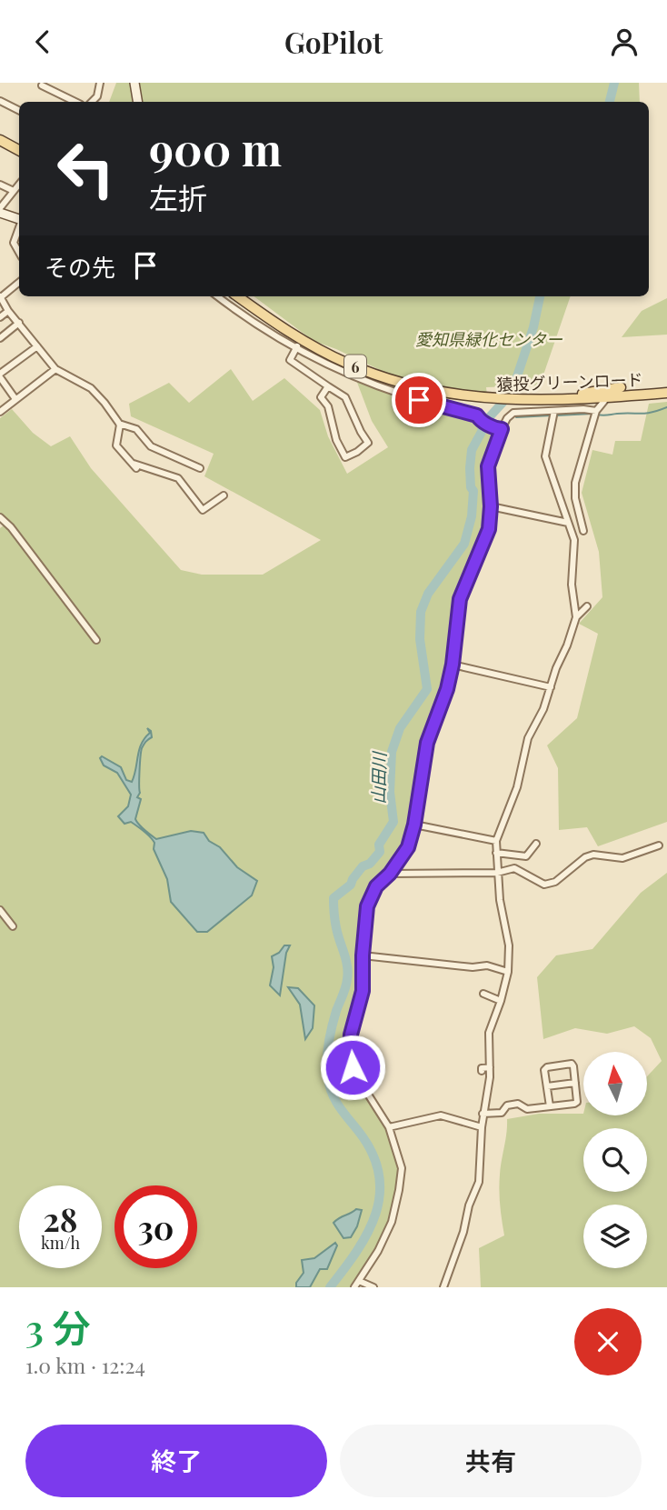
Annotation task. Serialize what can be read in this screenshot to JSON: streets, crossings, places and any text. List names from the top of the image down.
{
  "streets": {
    "main road": ["6", "猿投グリーンロード"]
  },
  "water": ["山田川"],
  "parks": ["愛知県緑化センター"],
  "north": "top",
  "page": {
    "header": "GoPilot",
    "turn": ["900 m", "左折"],
    "then": "その先",
    "speed": "28 km/h",
    "limit": "30",
    "heading": ["3 分", "1.0 km · 12:24"],
    "buttons": ["終了", "共有"]
  }
}
